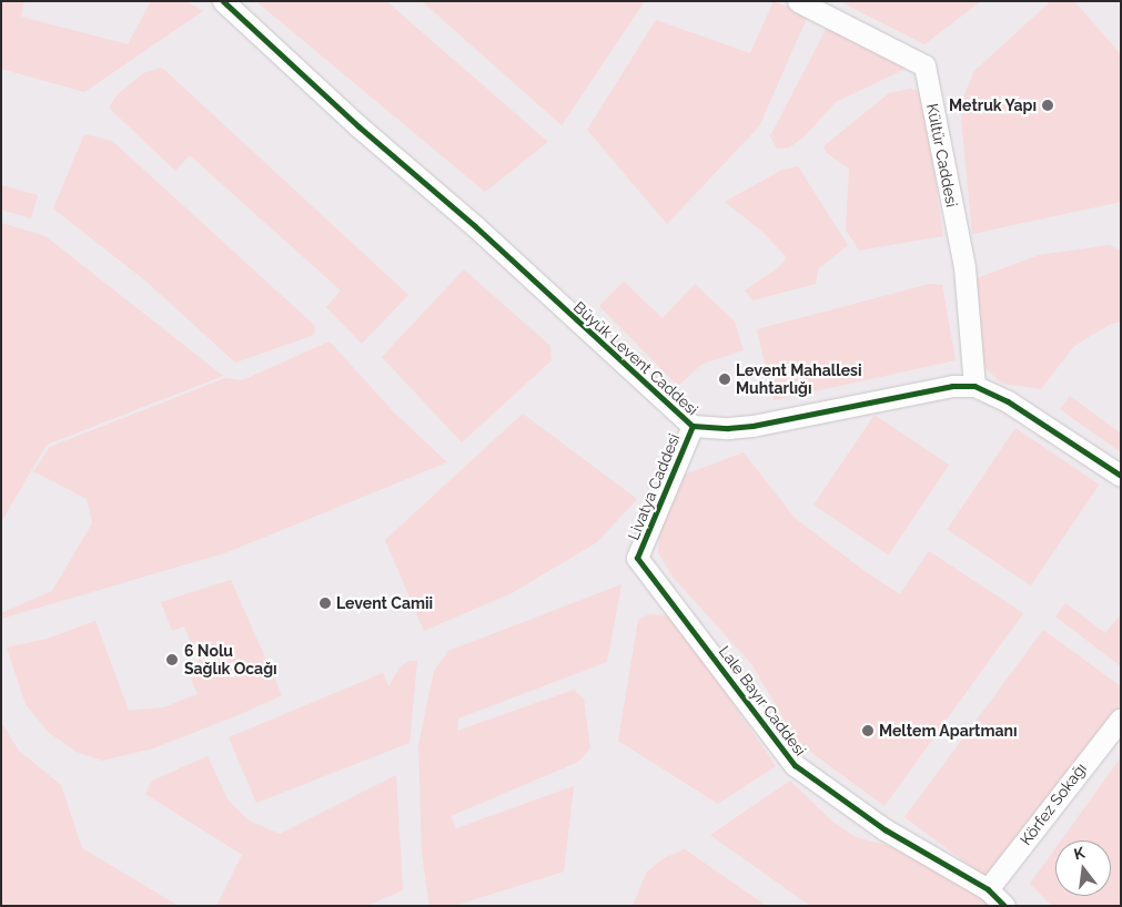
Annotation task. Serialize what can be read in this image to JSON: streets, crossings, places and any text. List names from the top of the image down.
{
  "streets": {
    "street": [
      "Kültür Caddesi",
      "Büyük Levent Caddesi",
      "Livatya Caddesi",
      "Lale Bayır Caddesi",
      "Körfez Sokağı"
    ]
  },
  "crossings": [
    ["Kültür Caddesi", "Büyük Levent Caddesi"],
    ["Büyük Levent Caddesi", "Livatya Caddesi"],
    ["Livatya Caddesi", "Lale Bayır Caddesi"],
    ["Lale Bayır Caddesi", "Körfez Sokağı"]
  ],
  "places": [
    "Metruk Yapı",
    "Levent Mahallesi Muhtarlığı",
    "Levent Camii",
    "6 Nolu Sağlık Ocağı",
    "Meltem Apartmanı"
  ],
  "north": "top"
}
